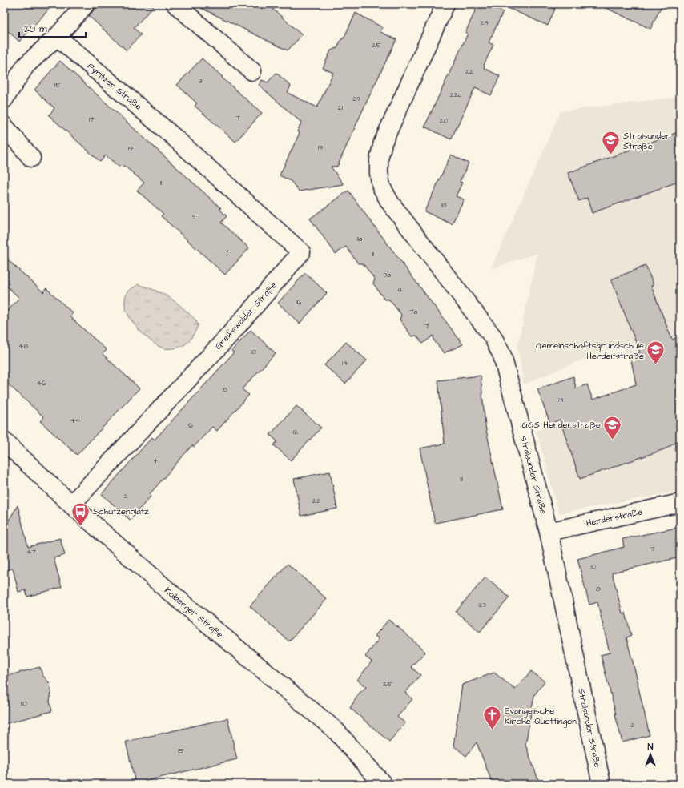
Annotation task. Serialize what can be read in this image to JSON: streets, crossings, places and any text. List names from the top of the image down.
{
  "streets": {
    "street": [
      "Pyritzer Straße",
      "Greifswalder Straße",
      "Stralsunder Straße",
      "Herderstraße",
      "Kolberger Straße"
    ]
  },
  "crossings": [
    ["Pyritzer Straße", "Greifswalder Straße"],
    ["Greifswalder Straße", "Kolberger Straße"],
    ["Stralsunder Straße", "Herderstraße"]
  ],
  "places": {
    "school or university": ["Stralsunder Straße", "Gemeinschaftsgrundschule Herderstraße", "GGS Herderstraße"],
    "bus stop": ["Schützenplatz"],
    "church": ["Evangelische Kirche Quettingen"]
  },
  "house_numbers": [
    "24",
    "25",
    "22",
    "9",
    "15",
    "22a",
    "23",
    "21",
    "7",
    "17",
    "20",
    "19",
    "19",
    "11",
    "18",
    "9",
    "11a",
    "7",
    "11",
    "9a",
    "9",
    "16",
    "7a",
    "7",
    "48",
    "10",
    "14",
    "46",
    "8",
    "14",
    "44",
    "6",
    "12",
    "4",
    "3",
    "2",
    "22",
    "19",
    "47",
    "10",
    "8",
    "23",
    "25",
    "110",
    "2",
    "15"
  ],
  "scale_bar": "20 m",
  "north": "top"
}
